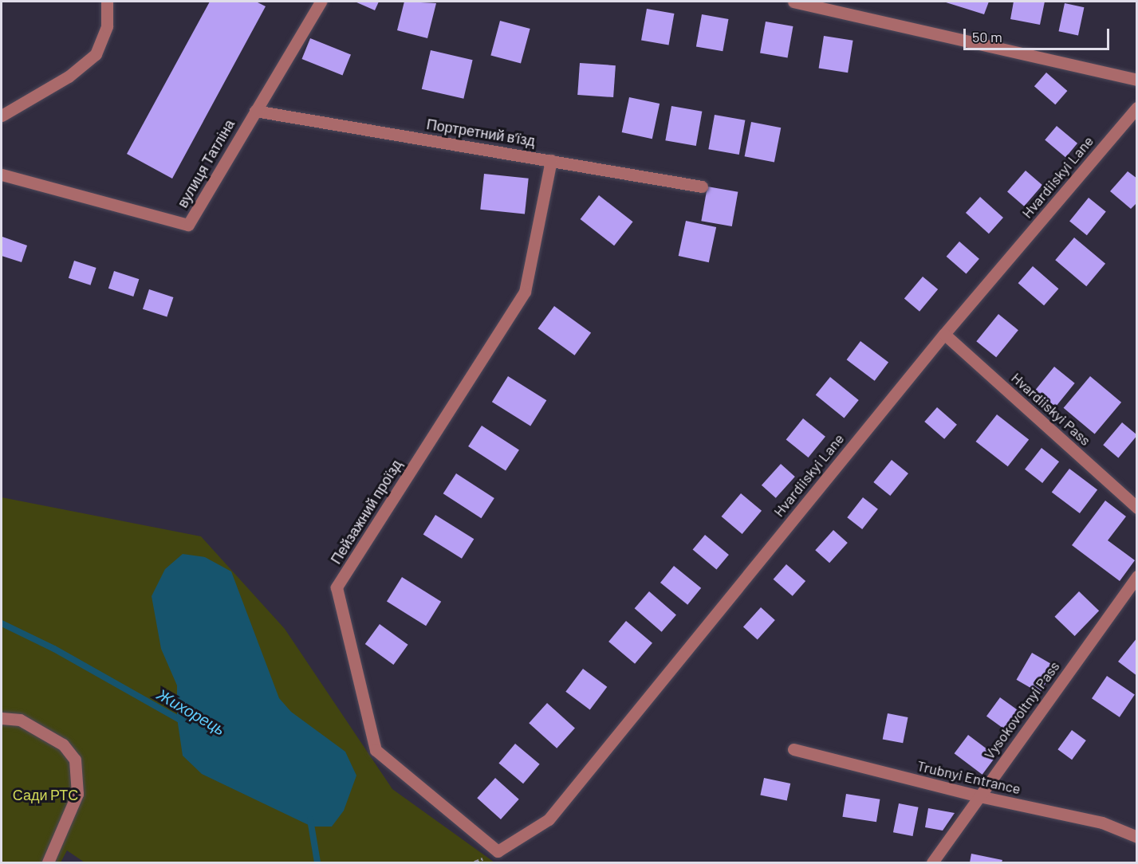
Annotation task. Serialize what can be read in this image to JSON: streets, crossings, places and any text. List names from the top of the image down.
{
  "streets": {
    "street": [
      "Портретний в'їзд",
      "вулиця Татліна",
      "Hvardiiskyi Lane",
      "Hvardiiskyi Pass",
      "Пейзажний проїзд",
      "Vysokovoltnyi Pass",
      "Trubnyi Entrance"
    ]
  },
  "crossings": [
    ["Портретний в'їзд", "вулиця Татліна"],
    ["Портретний в'їзд", "Пейзажний проїзд"],
    ["Hvardiiskyi Lane", "Hvardiiskyi Pass"],
    ["Hvardiiskyi Lane", "Пейзажний проїзд"],
    ["Vysokovoltnyi Pass", "Trubnyi Entrance"]
  ],
  "water": ["Жихорець"],
  "parks": ["Сади РТС"],
  "scale_bar": "50 m"
}
